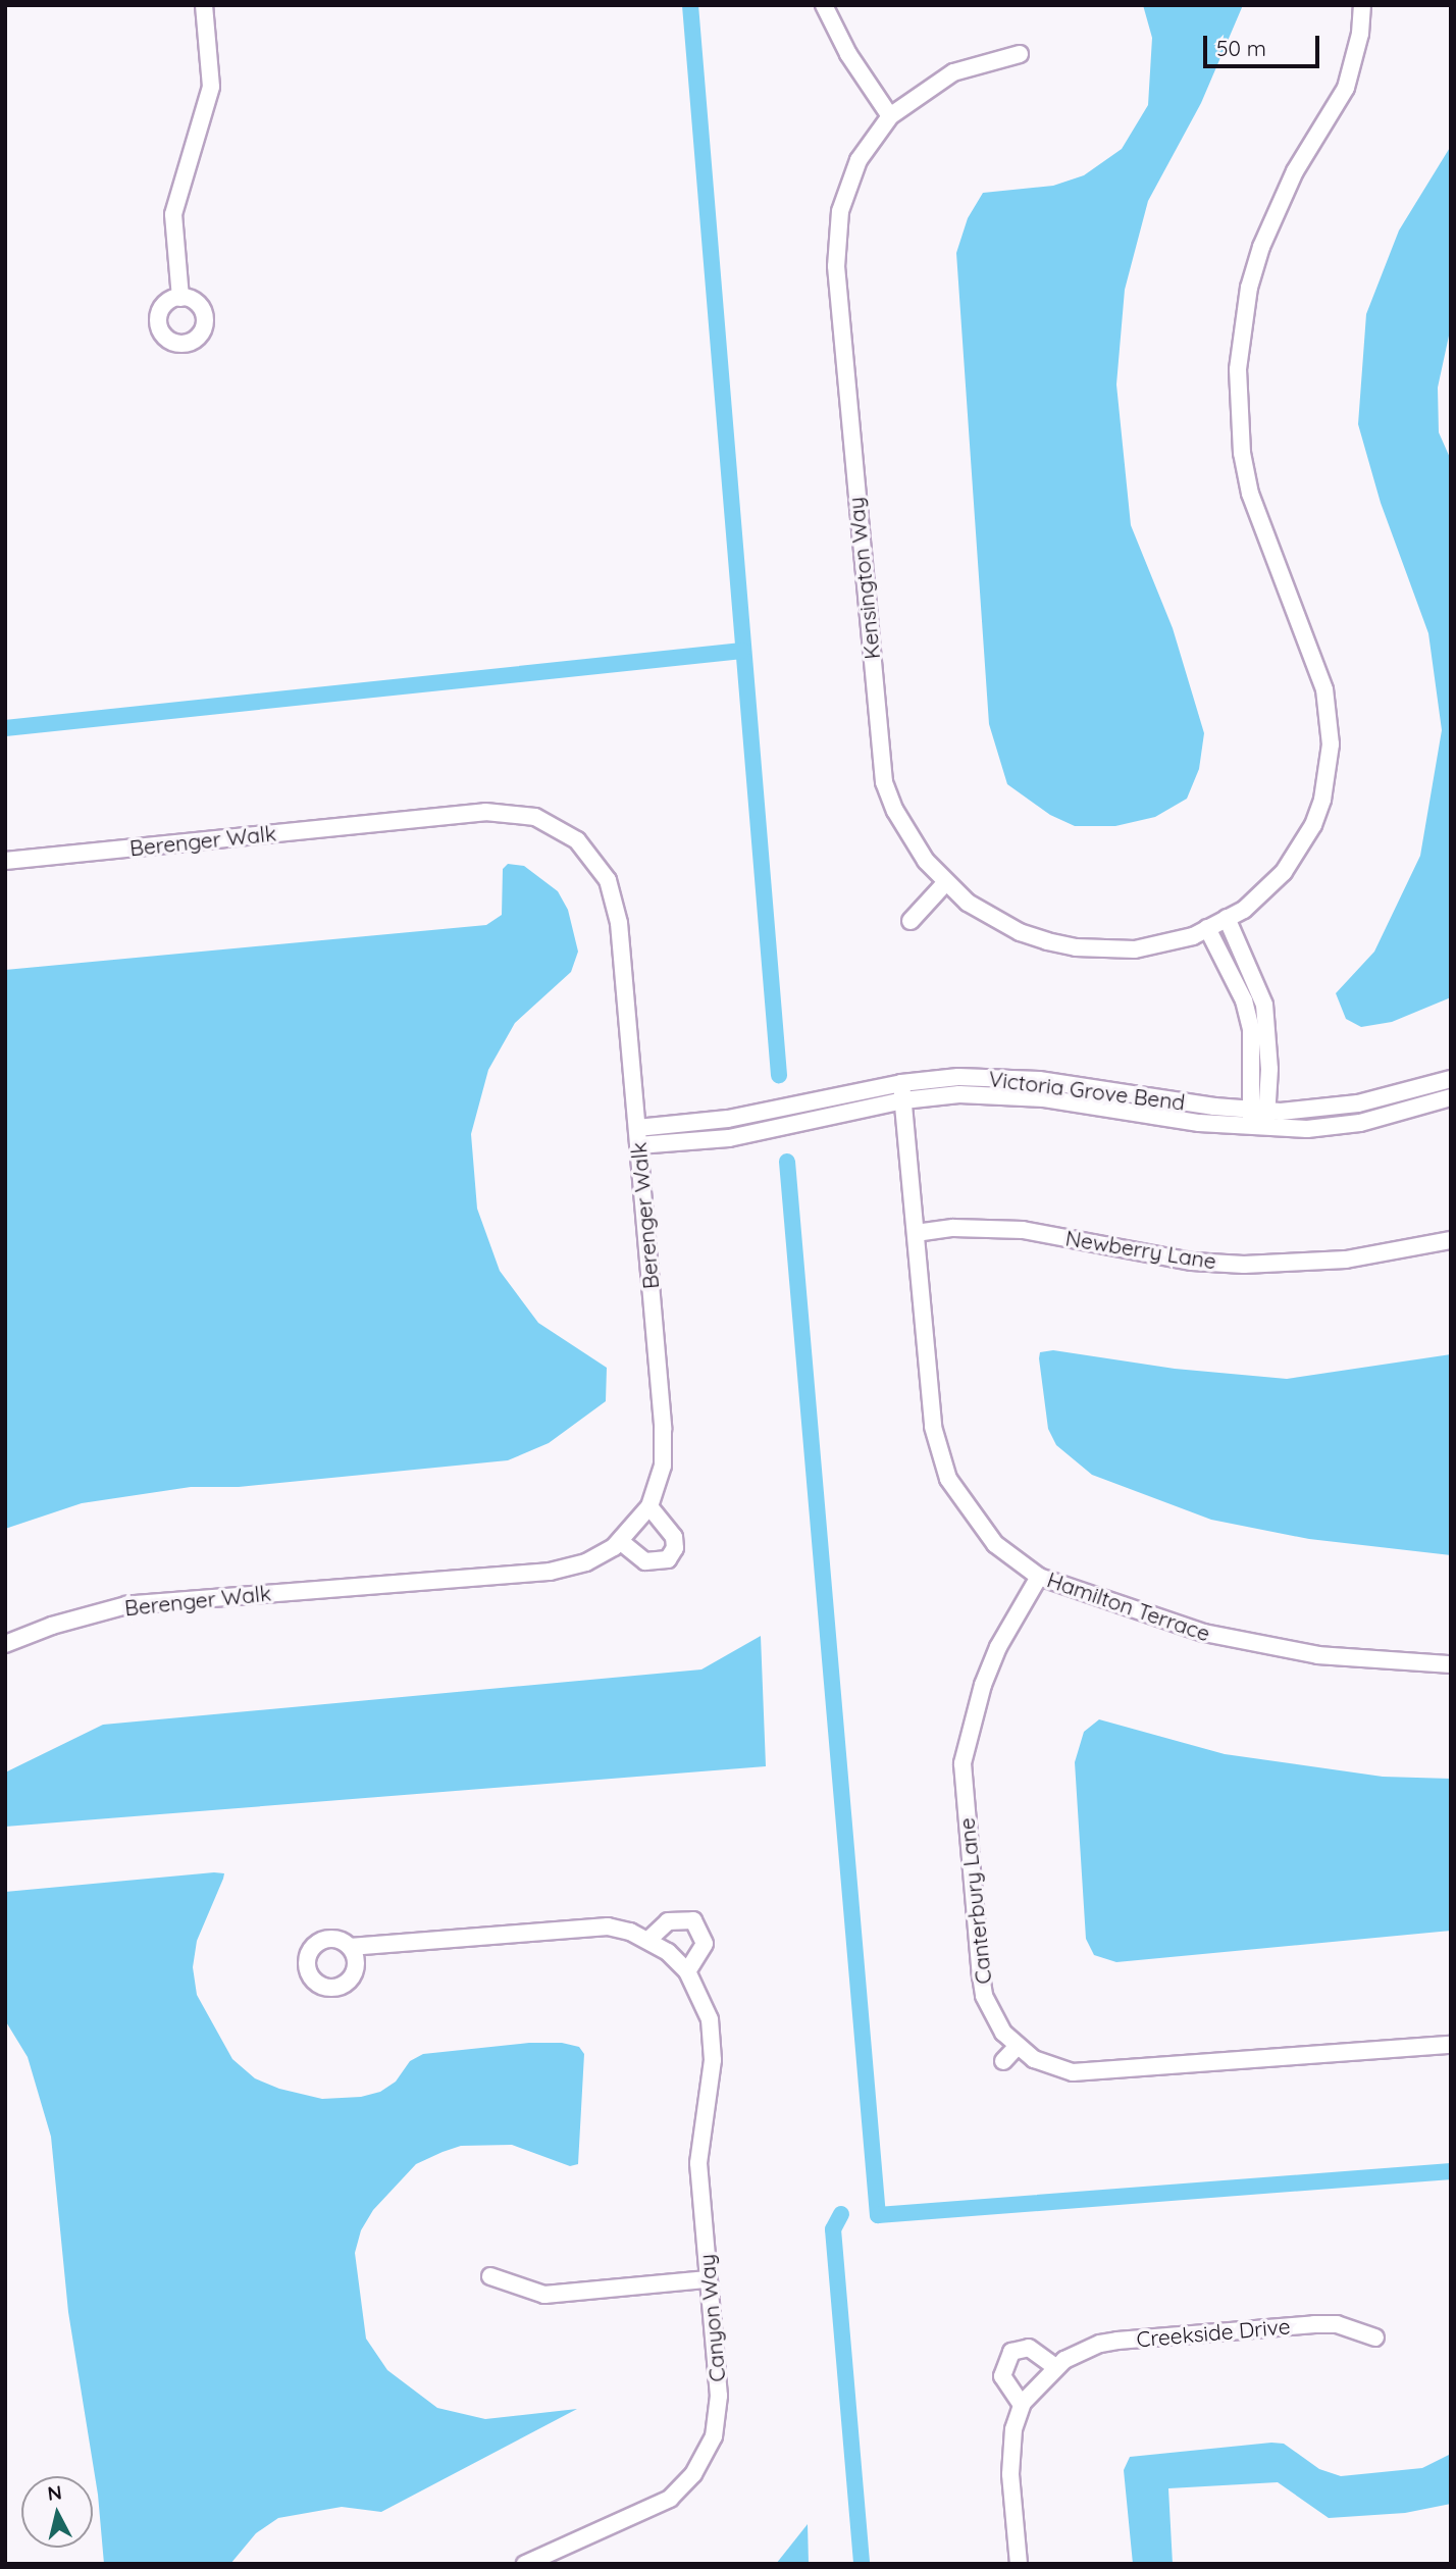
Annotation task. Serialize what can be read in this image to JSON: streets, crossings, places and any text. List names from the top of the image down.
{
  "streets": {
    "street": [
      "Kensington Way",
      "Berenger Walk",
      "Victoria Grove Bend",
      "Newberry Lane",
      "Hamilton Terrace",
      "Canterbury Lane",
      "Canyon Way",
      "Creekside Drive"
    ]
  },
  "crossings": [
    ["Berenger Walk", "Victoria Grove Bend"],
    ["Victoria Grove Bend", "Hamilton Terrace"],
    ["Newberry Lane", "Hamilton Terrace"],
    ["Hamilton Terrace", "Canterbury Lane"]
  ],
  "scale_bar": "50 m",
  "north": "top"
}
